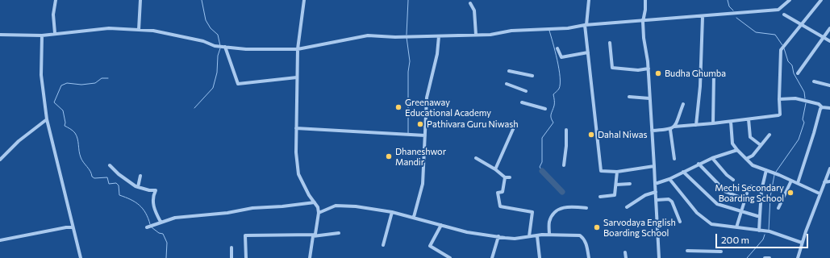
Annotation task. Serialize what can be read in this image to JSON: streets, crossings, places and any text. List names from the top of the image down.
{
  "places": [
    "Budha Ghumba",
    "Greenaway Educational Academy",
    "Pathivara Guru Niwash",
    "Dahal Niwas",
    "Dhaneshwor Mandir",
    "Mechi Secondary Boarding School",
    "Sarvodaya English Boarding School"
  ],
  "scale_bar": "200 m"
}
